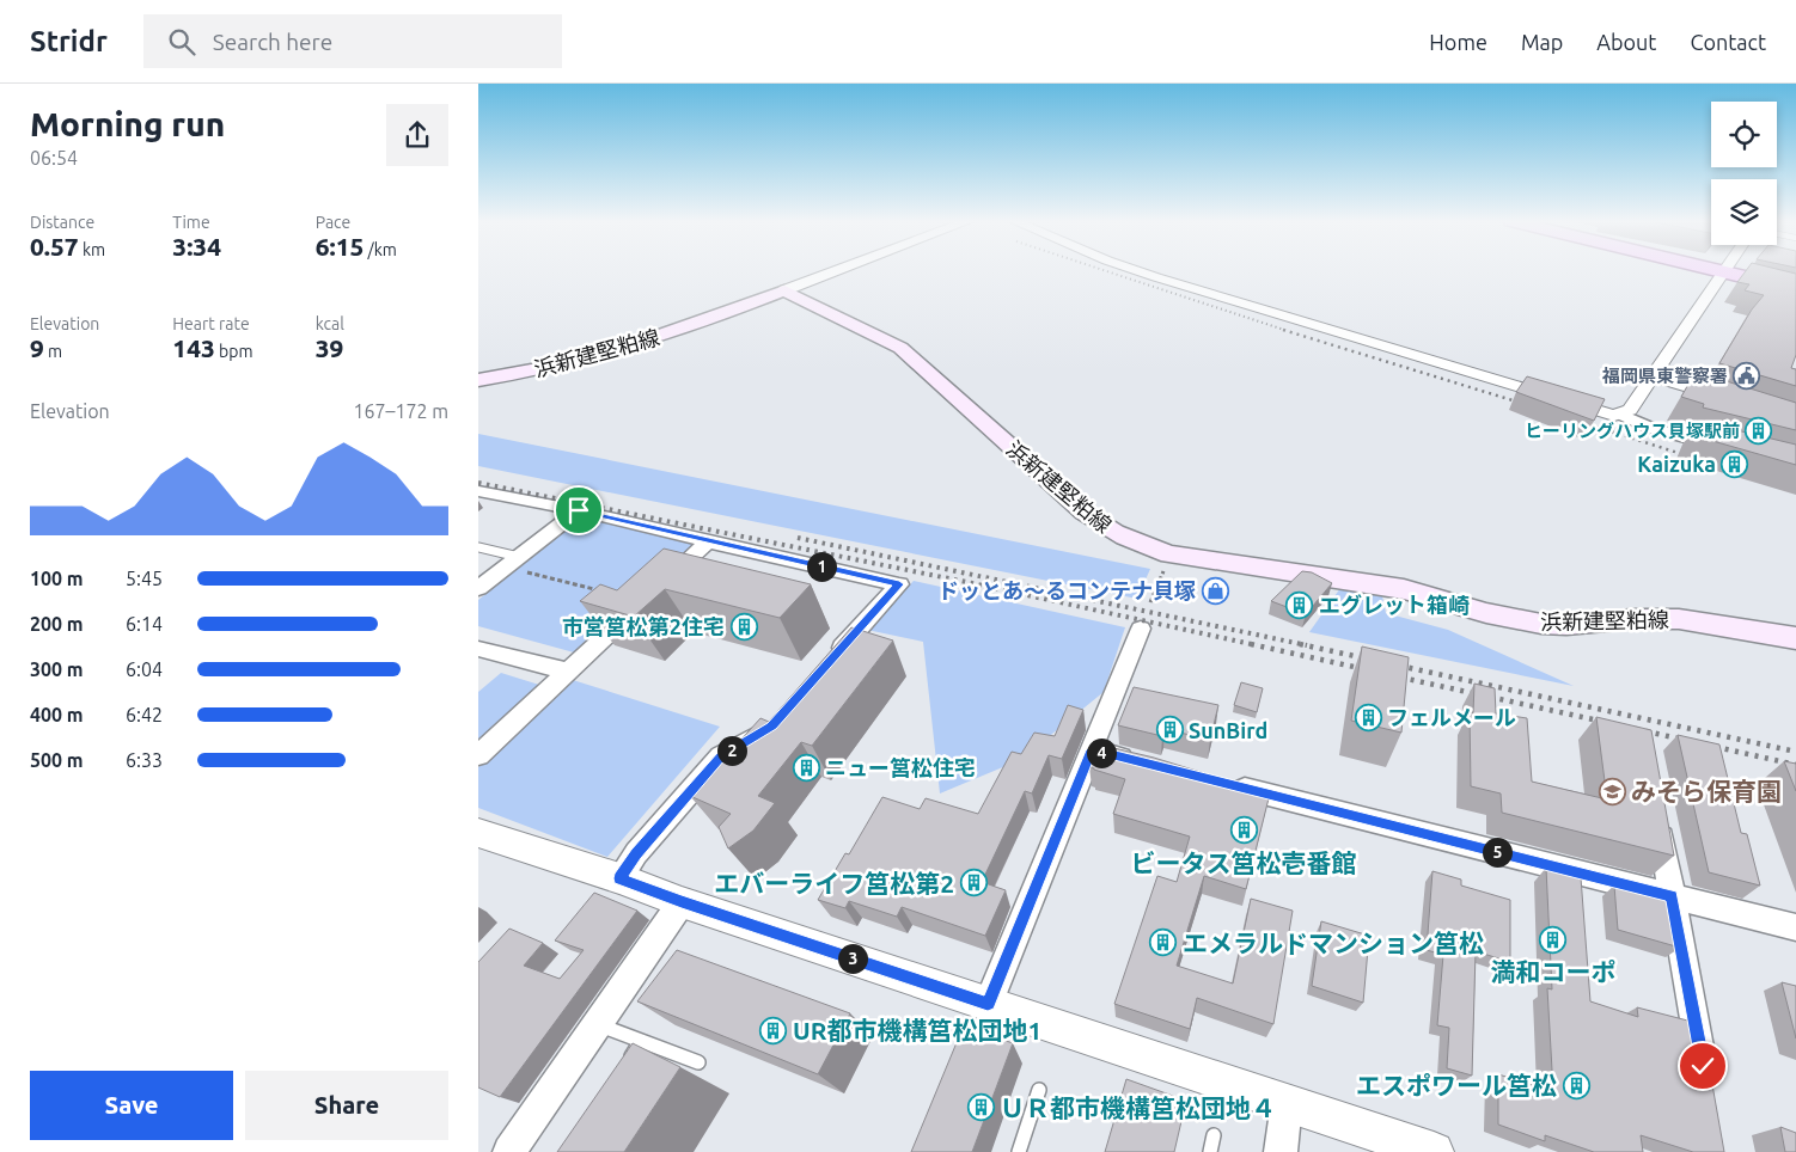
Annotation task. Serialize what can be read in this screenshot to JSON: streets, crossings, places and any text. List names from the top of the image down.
{
  "streets": {
    "main road": ["浜新建堅粕線"]
  },
  "places": {
    "public building": ["福岡県東警察署"],
    "building": [
      "ヒーリングハウス貝塚駅前",
      "Kaizuka",
      "エグレット箱崎",
      "市営筥松第2住宅",
      "フェルメール",
      "SunBird",
      "ニュー筥松住宅",
      "ビータス筥松壱番館",
      "エバーライフ筥松第2",
      "満和コーポ",
      "エメラルドマンション筥松",
      "UR都市機構筥松団地1",
      "エスポワール筥松",
      "ＵＲ都市機構筥松団地４"
    ],
    "shop": ["ドッとあ～るコンテナ貝塚"],
    "school or university": ["みそら保育園"]
  },
  "page": {
    "header": "Stridr",
    "search": "Search here",
    "nav": [
      "Home",
      "Map",
      "About",
      "Contact"
    ],
    "heading": ["Morning run", "06:54"],
    "stats": [
      ["Distance", "0.57 km"],
      ["Time", "3:34"],
      ["Pace", "6:15 /km"],
      ["Elevation", "9 m"],
      ["Heart rate", "143 bpm"],
      ["kcal", "39"]
    ],
    "chart": ["Elevation", "167–172 m"],
    "pins": [
      "1",
      "2",
      "4",
      "5",
      "3"
    ],
    "list": [
      {
        "name": "100 m",
        "note": "5:45"
      },
      {
        "name": "200 m",
        "note": "6:14"
      },
      {
        "name": "300 m",
        "note": "6:04"
      },
      {
        "name": "400 m",
        "note": "6:42"
      },
      {
        "name": "500 m",
        "note": "6:33"
      }
    ],
    "buttons": ["Save", "Share"]
  }
}
